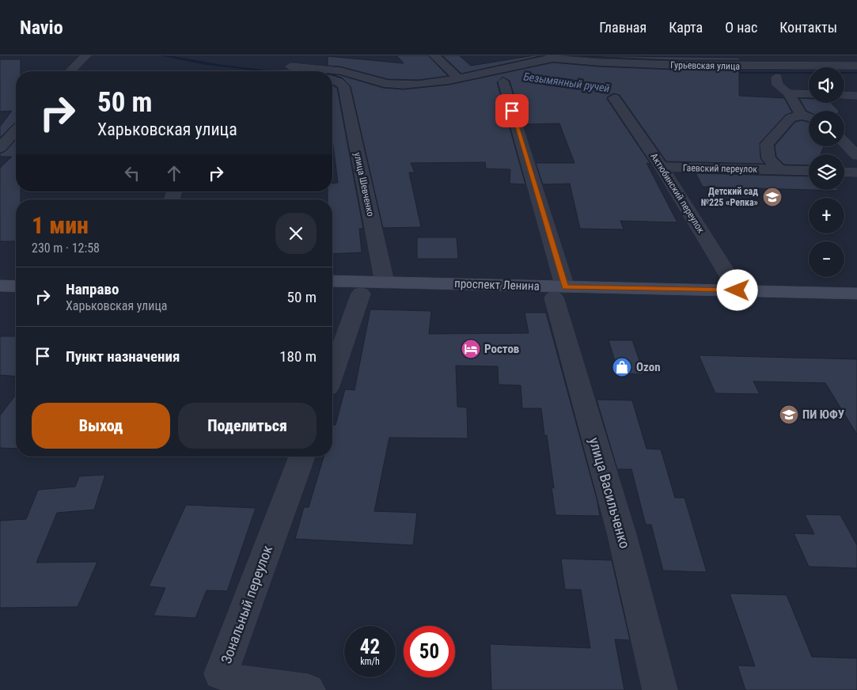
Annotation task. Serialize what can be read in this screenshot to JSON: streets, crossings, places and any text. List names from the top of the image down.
{
  "streets": {
    "main road": ["проспект Ленина"],
    "street": [
      "Гурьевская улица",
      "Гаевский переулок",
      "улица Шевченко",
      "Актюбинский переулок",
      "улица Васильченко",
      "Зональный переулок"
    ]
  },
  "crossings": [
    ["Гаевский переулок", "Актюбинский переулок"],
    ["улица Шевченко", "проспект Ленина"],
    ["Актюбинский переулок", "проспект Ленина"],
    ["проспект Ленина", "улица Васильченко"]
  ],
  "water": ["Безымянный ручей"],
  "places": {
    "school or university": ["Детский сад №225 «Репка»", "ПИ ЮФУ"],
    "hotel": ["Ростов"],
    "shop": ["Ozon"]
  },
  "page": {
    "header": "Navio",
    "nav": [
      "Главная",
      "Карта",
      "О нас",
      "Контакты"
    ],
    "map_buttons": ["+", "−"],
    "turn": ["50 m", "Харьковская улица"],
    "heading": ["1 мин", "230 m · 12:58"],
    "list": [
      {
        "name": "Направо",
        "note": "Харьковская улица",
        "value": "50 m"
      },
      {
        "name": "Пункт назначения",
        "value": "180 m"
      }
    ],
    "buttons": ["Выход", "Поделиться"],
    "speed": "42 km/h",
    "limit": "50"
  }
}
